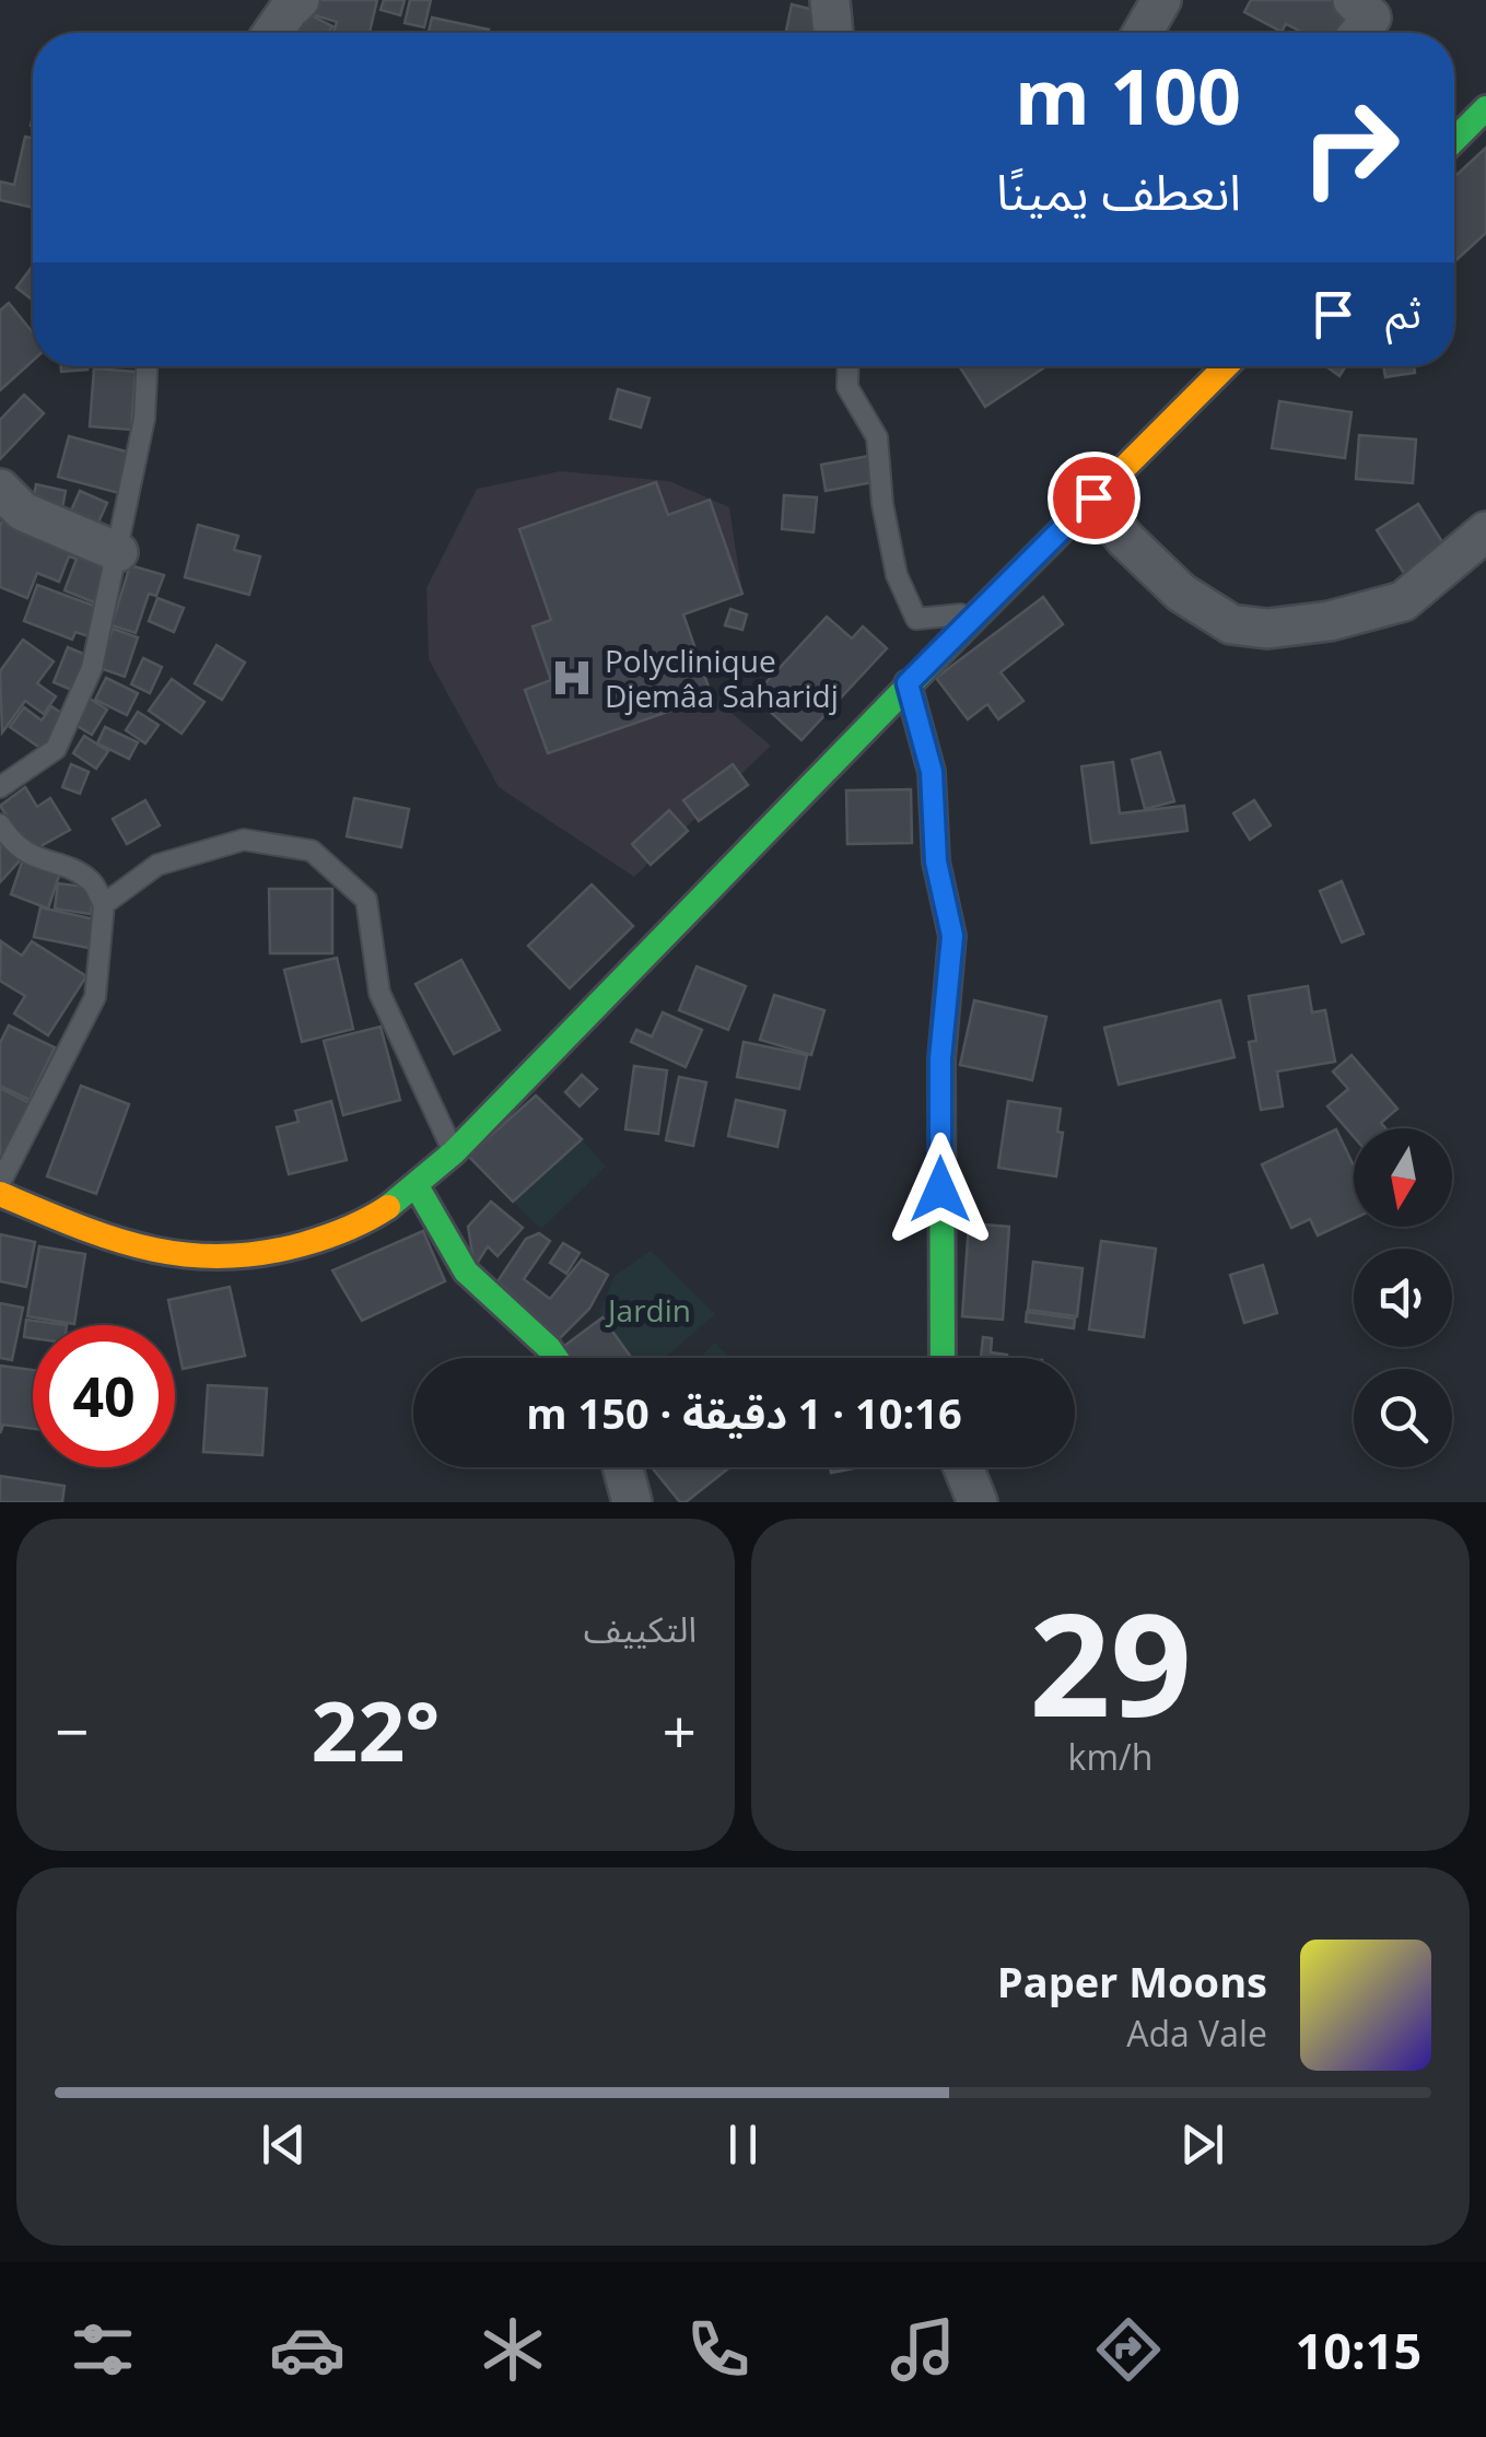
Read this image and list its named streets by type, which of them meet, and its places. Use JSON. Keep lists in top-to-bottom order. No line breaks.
{"parks":["Jardin"],"places":{"hospital":["Polyclinique Djemâa Saharidj"]},"north":"bottom","page":{"turn":["100 m","انعطف يمينًا"],"then":"ثم","limit":"40","trip":"10:16 · 1 دقيقة · 150 m","tile":[["29","km/h"],"التكييف"],"heat":["−","22°","+"],"song":["Paper Moons","Ada Vale"],"tabs":"10:15"}}
